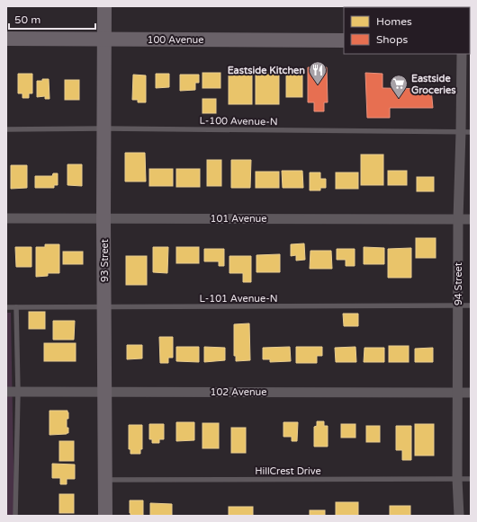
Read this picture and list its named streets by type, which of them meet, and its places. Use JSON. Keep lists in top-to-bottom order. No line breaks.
{"streets":{"street":["100 Avenue","101 Avenue","93 Street","94 Street","102 Avenue"],"lane":["L-100 Avenue-N","L-101 Avenue-N","HillCrest Drive"]},"crossings":[["100 Avenue","93 Street"],["L-100 Avenue-N","93 Street"],["L-100 Avenue-N","94 Street"],["101 Avenue","93 Street"],["101 Avenue","94 Street"],["93 Street","L-101 Avenue-N"],["93 Street","102 Avenue"],["93 Street","HillCrest Drive"],["94 Street","L-101 Avenue-N"],["94 Street","102 Avenue"],["94 Street","HillCrest Drive"]],"places":{"restaurant":["Eastside Kitchen"],"supermarket":["Eastside Groceries"]},"legend":["Homes","Shops"],"scale_bar":"50 m"}
